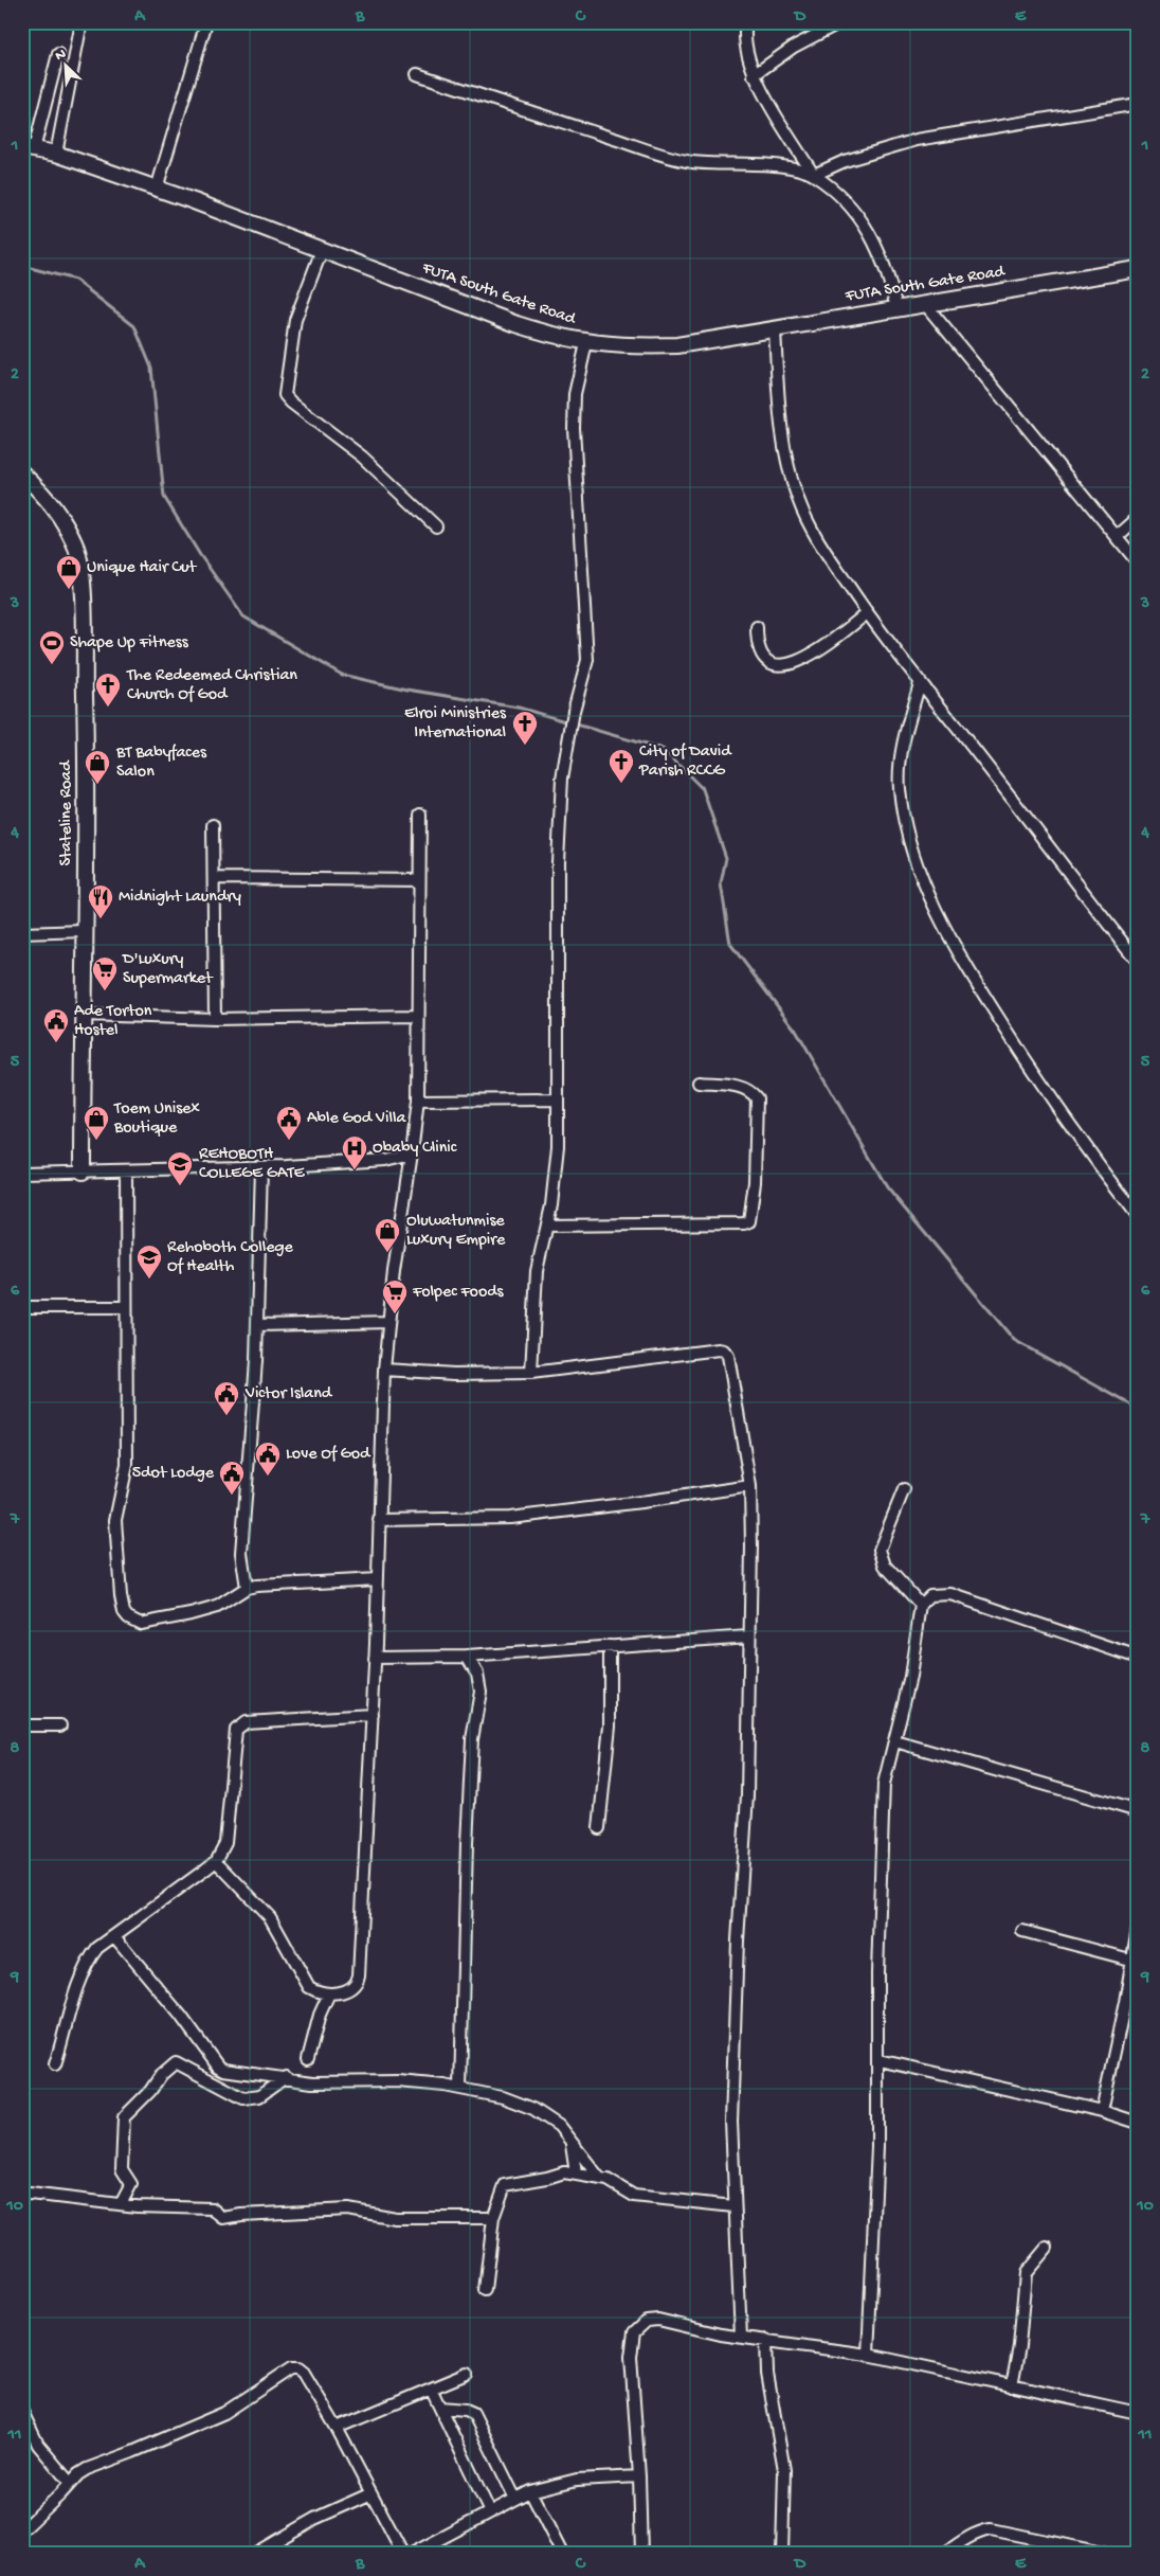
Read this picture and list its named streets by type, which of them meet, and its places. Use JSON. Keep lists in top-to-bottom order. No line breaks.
{"streets":{"main road":["FUTA South Gate Road","Stateline Road"]},"places":{"shop":["Unique Hair Cut","BT Babyfaces Salon","Toem Unisex Boutique","Oluwatunmise Luxury Empire"],"sports":["Shape Up Fitness"],"church":["The Redeemed Christian Church Of God","Elroi Ministries International","City of David Parish RCCG"],"restaurant":["Midnight Laundry"],"supermarket":["D'Luxury Supermarket","Folpec Foods"],"public building":["Ade Torton Hostel","Able God Villa","Victor Island","Love Of God","5dot Lodge"],"hospital":["Obaby Clinic"],"school or university":["REHOBOTH COLLEGE GATE","Rehoboth College Of Health"]},"north":"top left","grid":{"columns":["A","B","C","D","E"],"rows":["1","2","3","4","5","6","7","8","9","10","11"]}}
